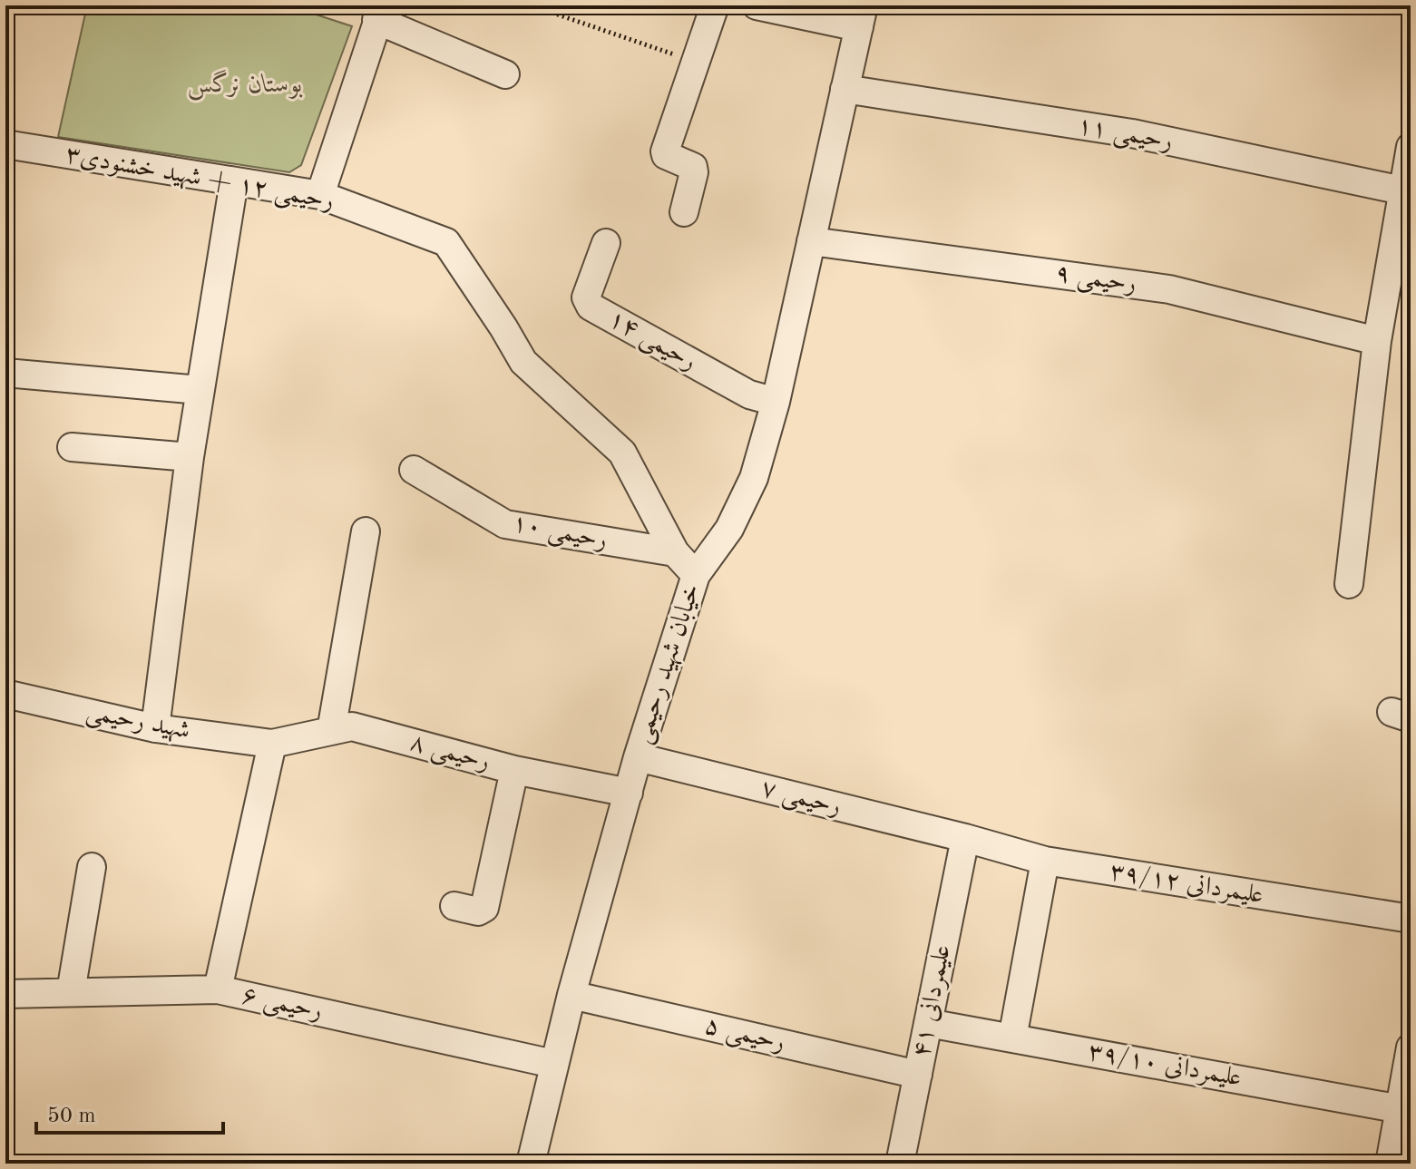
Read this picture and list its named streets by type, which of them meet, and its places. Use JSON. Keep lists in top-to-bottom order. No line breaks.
{"streets":{"street":["رحیمی ۱۱","رحیمی ۱۲ + شهید خشنودی۳","رحیمی ۹","رحیمی ۱۴","رحیمی ۱۰","خیابان شهید رحیمی","شهید رحیمی","رحیمی ۸","رحیمی ۷","علیمردانی ۳۹/۱۲","علیمردانی ۴۱","رحیمی ۶","رحیمی ۵","علیمردانی ۳۹/۱۰"]},"crossings":[["رحیمی ۱۱","خیابان شهید رحیمی"],["رحیمی ۱۲ + شهید خشنودی۳","رحیمی ۱۰"],["رحیمی ۱۲ + شهید خشنودی۳","خیابان شهید رحیمی"],["رحیمی ۹","خیابان شهید رحیمی"],["رحیمی ۱۴","خیابان شهید رحیمی"],["خیابان شهید رحیمی","رحیمی ۸"],["خیابان شهید رحیمی","رحیمی ۷"],["خیابان شهید رحیمی","رحیمی ۶"],["خیابان شهید رحیمی","رحیمی ۵"],["شهید رحیمی","رحیمی ۸"],["رحیمی ۷","علیمردانی ۳۹/۱۲"],["رحیمی ۷","علیمردانی ۴۱"],["علیمردانی ۳۹/۱۲","علیمردانی ۴۱"],["علیمردانی ۴۱","رحیمی ۵"],["علیمردانی ۴۱","علیمردانی ۳۹/۱۰"]],"parks":["بوستان نرگس"],"scale_bar":"50 m"}
